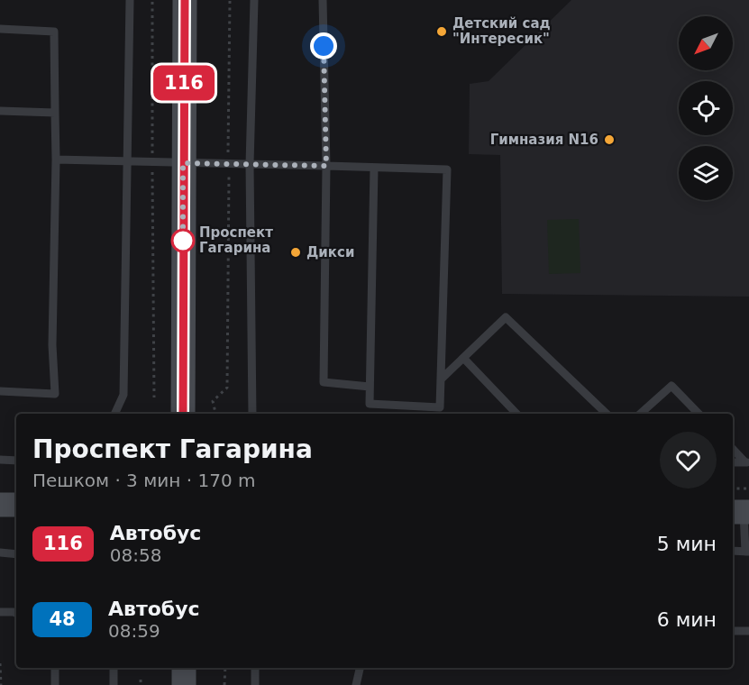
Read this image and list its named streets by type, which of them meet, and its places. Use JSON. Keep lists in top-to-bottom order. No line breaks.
{"places":["Детский сад \"Интересик\"","Гимназия N16","Проспект Гагарина","Дикси"],"lines":["bus line 116"],"north":"bottom left","page":{"on_map":"116","heading":["Проспект Гагарина","Пешком · 3 мин · 170 m"],"list":[{"mark":"116","name":"Автобус","note":"08:58","value":"5 мин"},{"mark":"48","name":"Автобус","note":"08:59","value":"6 мин"}]}}
